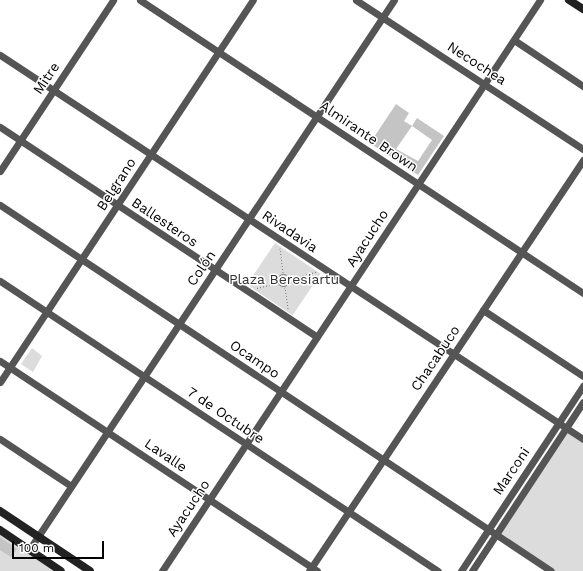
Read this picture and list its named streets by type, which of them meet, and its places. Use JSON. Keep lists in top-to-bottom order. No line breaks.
{"streets":{"street":["Necochea","Mitre","Almirante Brown","Belgrano","Ballesteros","Rivadavia","Ayacucho","Colón","Chacabuco","Ocampo","7 de Octubre","Lavalle","Marconi"]},"crossings":[["Necochea","Ayacucho"],["Necochea","Colón"],["Mitre","Ballesteros"],["Mitre","Rivadavia"],["Almirante Brown","Belgrano"],["Almirante Brown","Ayacucho"],["Almirante Brown","Colón"],["Almirante Brown","Chacabuco"],["Belgrano","Ballesteros"],["Belgrano","Rivadavia"],["Belgrano","Ocampo"],["Belgrano","7 de Octubre"],["Belgrano","Lavalle"],["Ballesteros","Ayacucho"],["Ballesteros","Colón"],["Rivadavia","Ayacucho"],["Rivadavia","Colón"],["Rivadavia","Chacabuco"],["Rivadavia","Marconi"],["Ayacucho","Ocampo"],["Ayacucho","7 de Octubre"],["Ayacucho","Lavalle"],["Colón","Ocampo"],["Colón","7 de Octubre"],["Colón","Lavalle"],["Chacabuco","Ocampo"],["Chacabuco","7 de Octubre"],["Chacabuco","Lavalle"],["Ocampo","Marconi"]],"parks":["Plaza Beresiartu"],"scale_bar":"100 m"}
